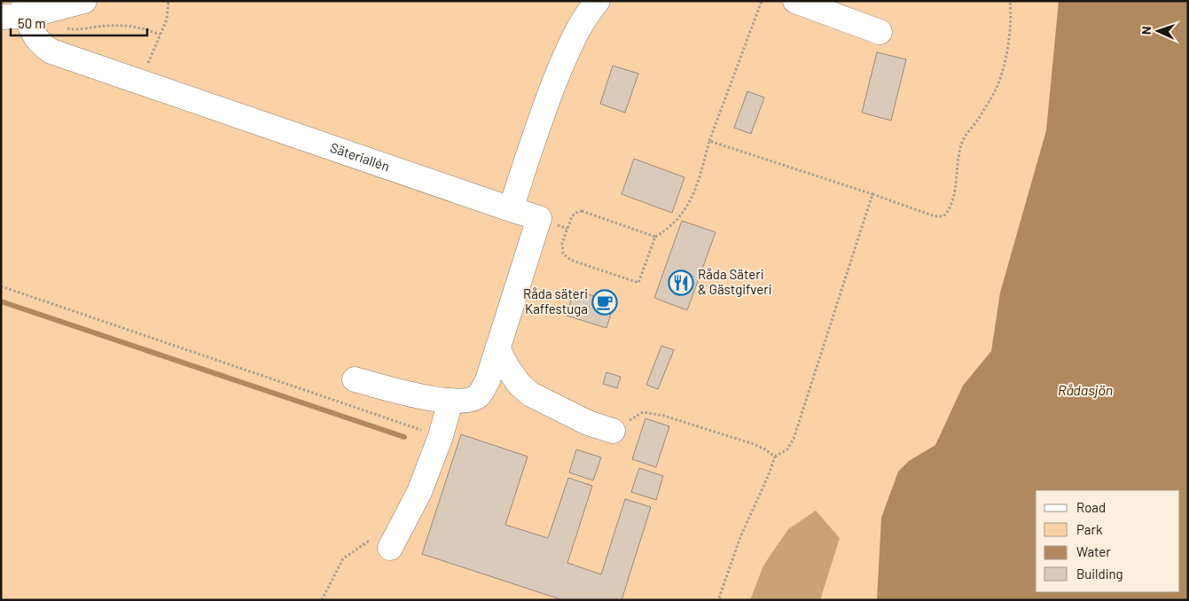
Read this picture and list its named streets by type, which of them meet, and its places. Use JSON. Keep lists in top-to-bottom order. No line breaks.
{"streets":{"street":["Säteriallén"]},"water":["Rådasjön"],"places":{"restaurant":["Råda Säteri & Gästgifveri"],"cafe":["Råda säteri Kaffestuga"]},"legend":["Road","Park","Water","Building"],"scale_bar":"50 m","north":"left"}
